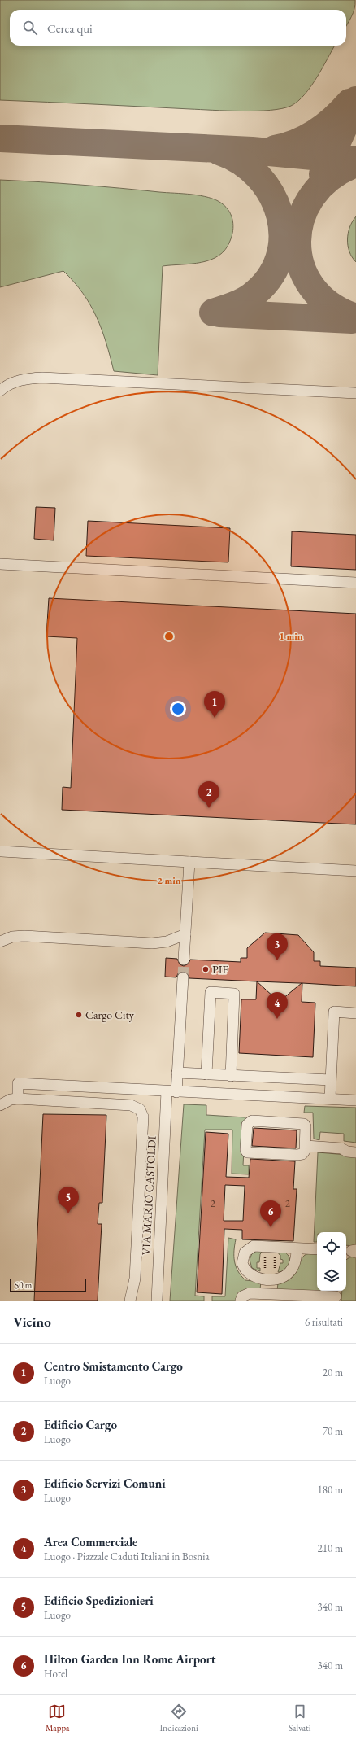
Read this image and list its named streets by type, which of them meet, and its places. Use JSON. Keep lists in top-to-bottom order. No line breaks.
{"streets":{"street":["VIA MARIO CASTOLDI"]},"places":["PIF","Cargo City"],"house_numbers":["2","2"],"scale_bar":"50 m","page":{"search":"Cerca qui","pins":["1","2","3","4","5","6"],"scale":"50 m","heading":["Vicino","6 risultati"],"list":[{"mark":"1","name":"Centro Smistamento Cargo","note":"Luogo","value":"20 m"},{"mark":"2","name":"Edificio Cargo","note":"Luogo","value":"70 m"},{"mark":"3","name":"Edificio Servizi Comuni","note":"Luogo","value":"180 m"},{"mark":"4","name":"Area Commerciale","note":"Luogo · Piazzale Caduti Italiani in Bosnia","value":"210 m"},{"mark":"5","name":"Edificio Spedizionieri","note":"Luogo","value":"340 m"},{"mark":"6","name":"Hilton Garden Inn Rome Airport","note":"Hotel","value":"340 m"}],"nav":["Mappa","Indicazioni","Salvati"]},"rings":["1 min","2 min"]}
